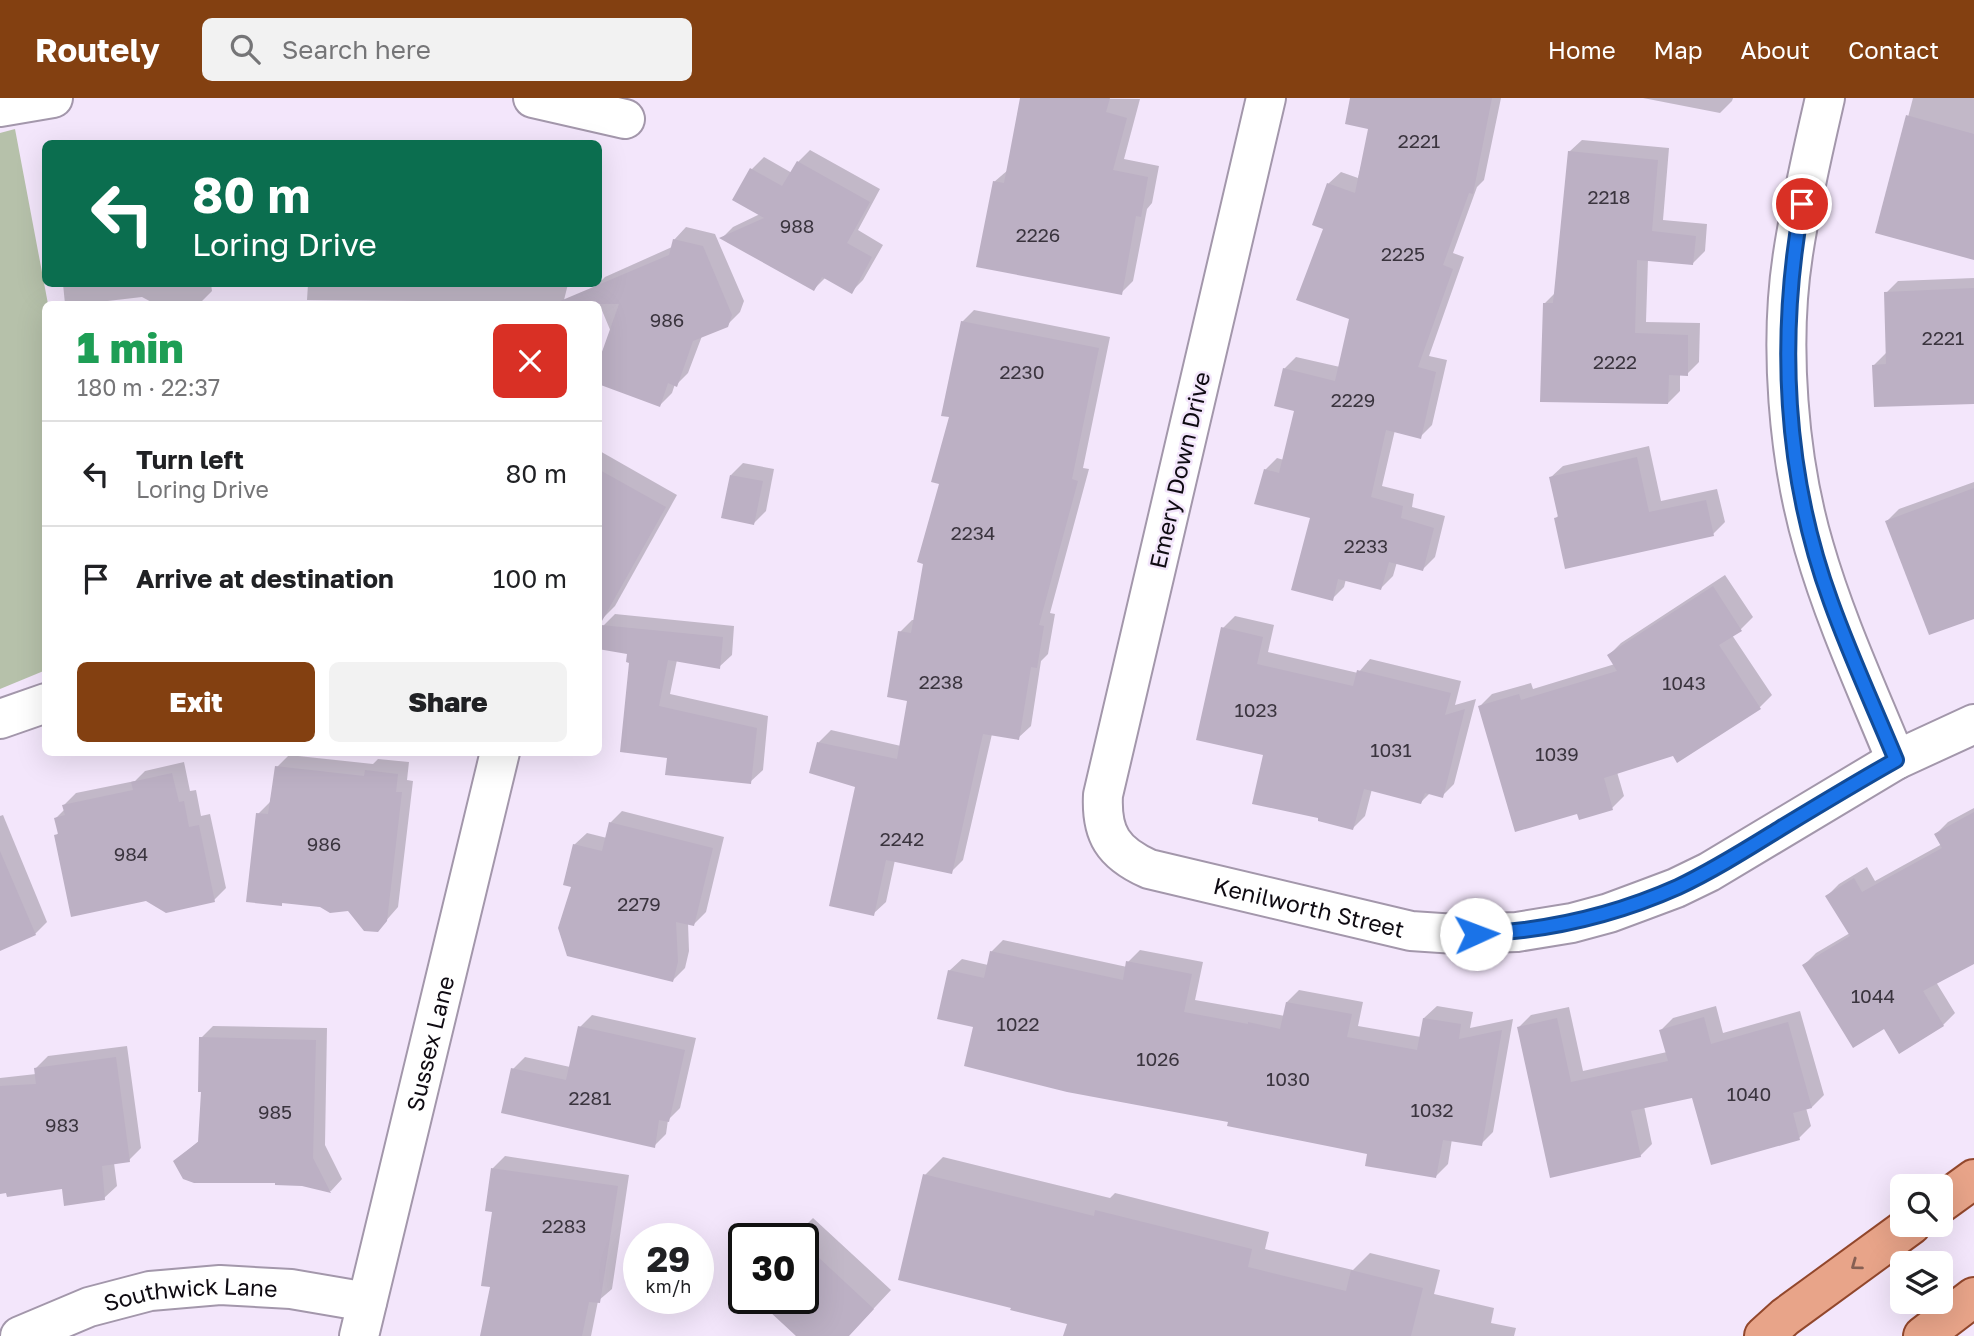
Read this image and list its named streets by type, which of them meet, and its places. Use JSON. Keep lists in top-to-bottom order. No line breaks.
{"streets":{"street":["Emery Down Drive","Kenilworth Street","Sussex Lane","Southwick Lane"]},"crossings":[["Emery Down Drive","Kenilworth Street"],["Sussex Lane","Southwick Lane"]],"house_numbers":["2221","2218","988","2226","2225","986","2221","2222","2230","2229","2234","2233","2238","1043","1023","1031","1039","2242","986","984","2279","1044","1022","1026","1030","1040","2281","1032","985","983","2283"],"page":{"header":"Routely","search":"Search here","nav":["Home","Map","About","Contact"],"turn":["80 m","Loring Drive"],"heading":["1 min","180 m · 22:37"],"list":[{"name":"Turn left","note":"Loring Drive","value":"80 m"},{"name":"Arrive at destination","value":"100 m"}],"buttons":["Exit","Share"],"speed":"29 km/h","limit":"30"}}
